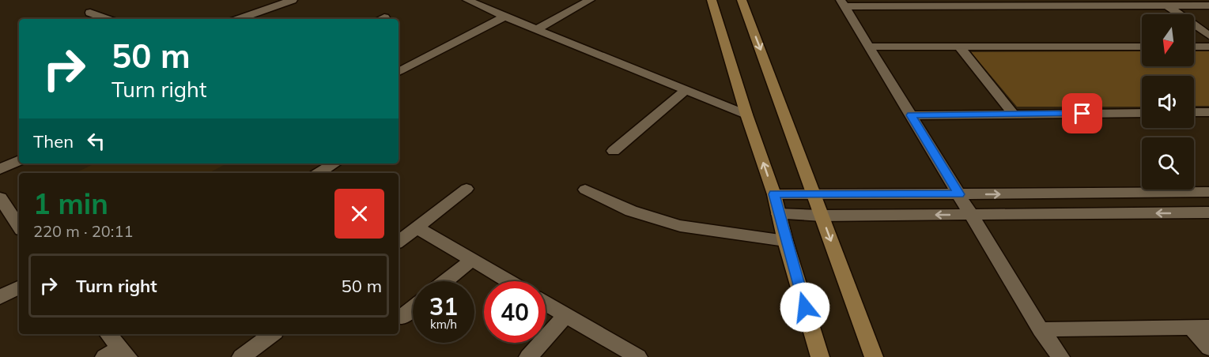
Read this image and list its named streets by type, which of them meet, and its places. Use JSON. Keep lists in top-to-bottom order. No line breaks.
{"north":"bottom","page":{"turn":["50 m","Turn right"],"then":"Then","heading":["1 min","220 m · 20:11"],"list":[{"name":"Turn right","value":"50 m"}],"speed":"31 km/h","limit":"40"}}
